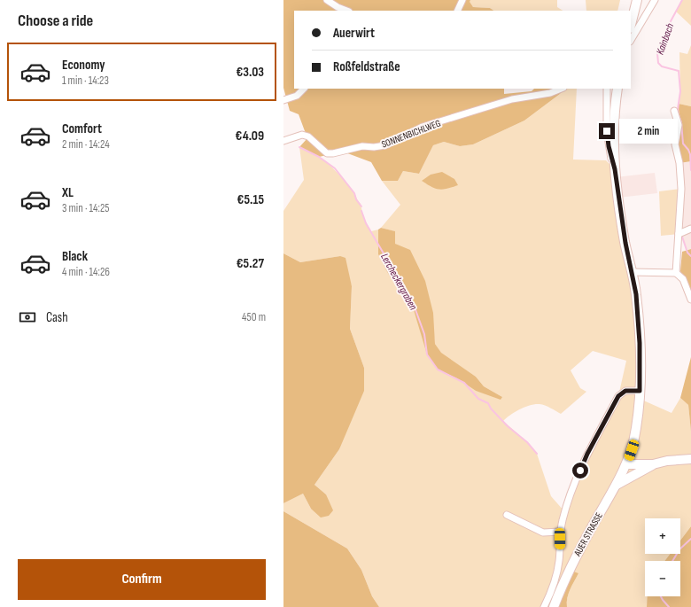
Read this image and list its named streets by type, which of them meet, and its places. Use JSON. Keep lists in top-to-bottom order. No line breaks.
{"streets":{"main road":["AUER STRASSE"],"street":["SONNENBICHLWEG"]},"water":["Kainbach","Lercheckergraben"],"page":{"heading":"Choose a ride","banner":["Auerwirt","Roßfeldstraße"],"list":[{"name":"Economy","note":"1 min · 14:23","value":"€3.03"},{"name":"Comfort","note":"2 min · 14:24","value":"€4.09"},{"name":"XL","note":"3 min · 14:25","value":"€5.15"},{"name":"Black","note":"4 min · 14:26","value":"€5.27"}],"bubble":"2 min","pay":["Cash","450 m"],"map_buttons":["+","−"],"buttons":"Confirm"}}
